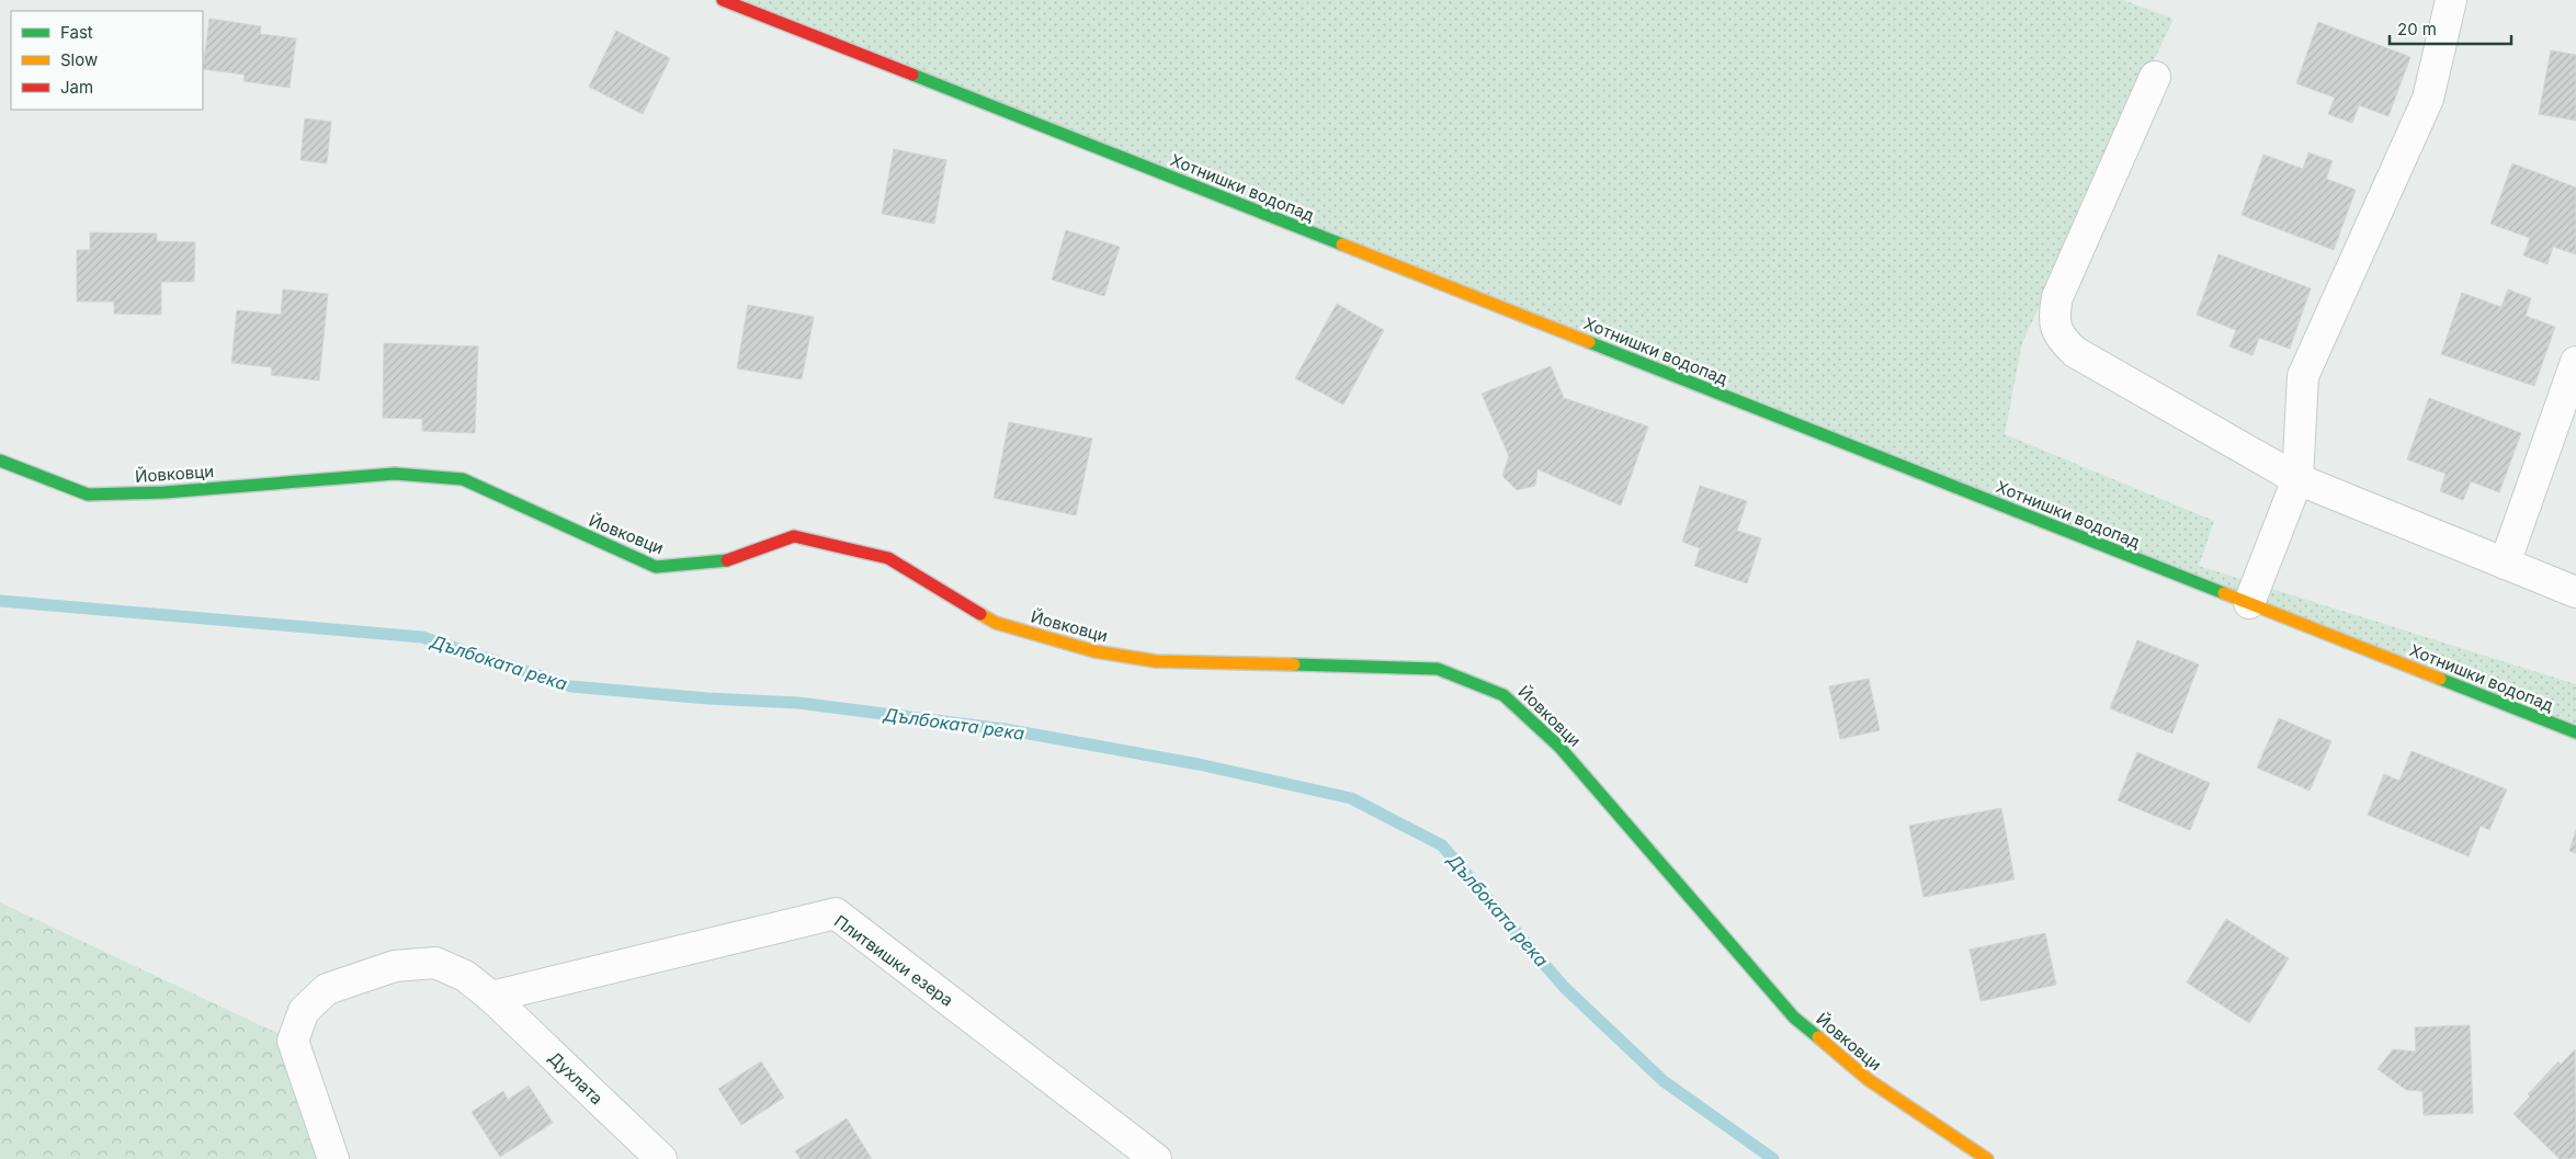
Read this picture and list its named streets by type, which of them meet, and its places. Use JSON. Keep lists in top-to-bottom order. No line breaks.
{"streets":{"street":["Хотнишки водопад","Йовковци","Плитвишки езера","Духлата"]},"crossings":[["Плитвишки езера","Духлата"]],"water":["Дълбоката река"],"legend":["Fast","Slow","Jam"],"scale_bar":"20 m"}
